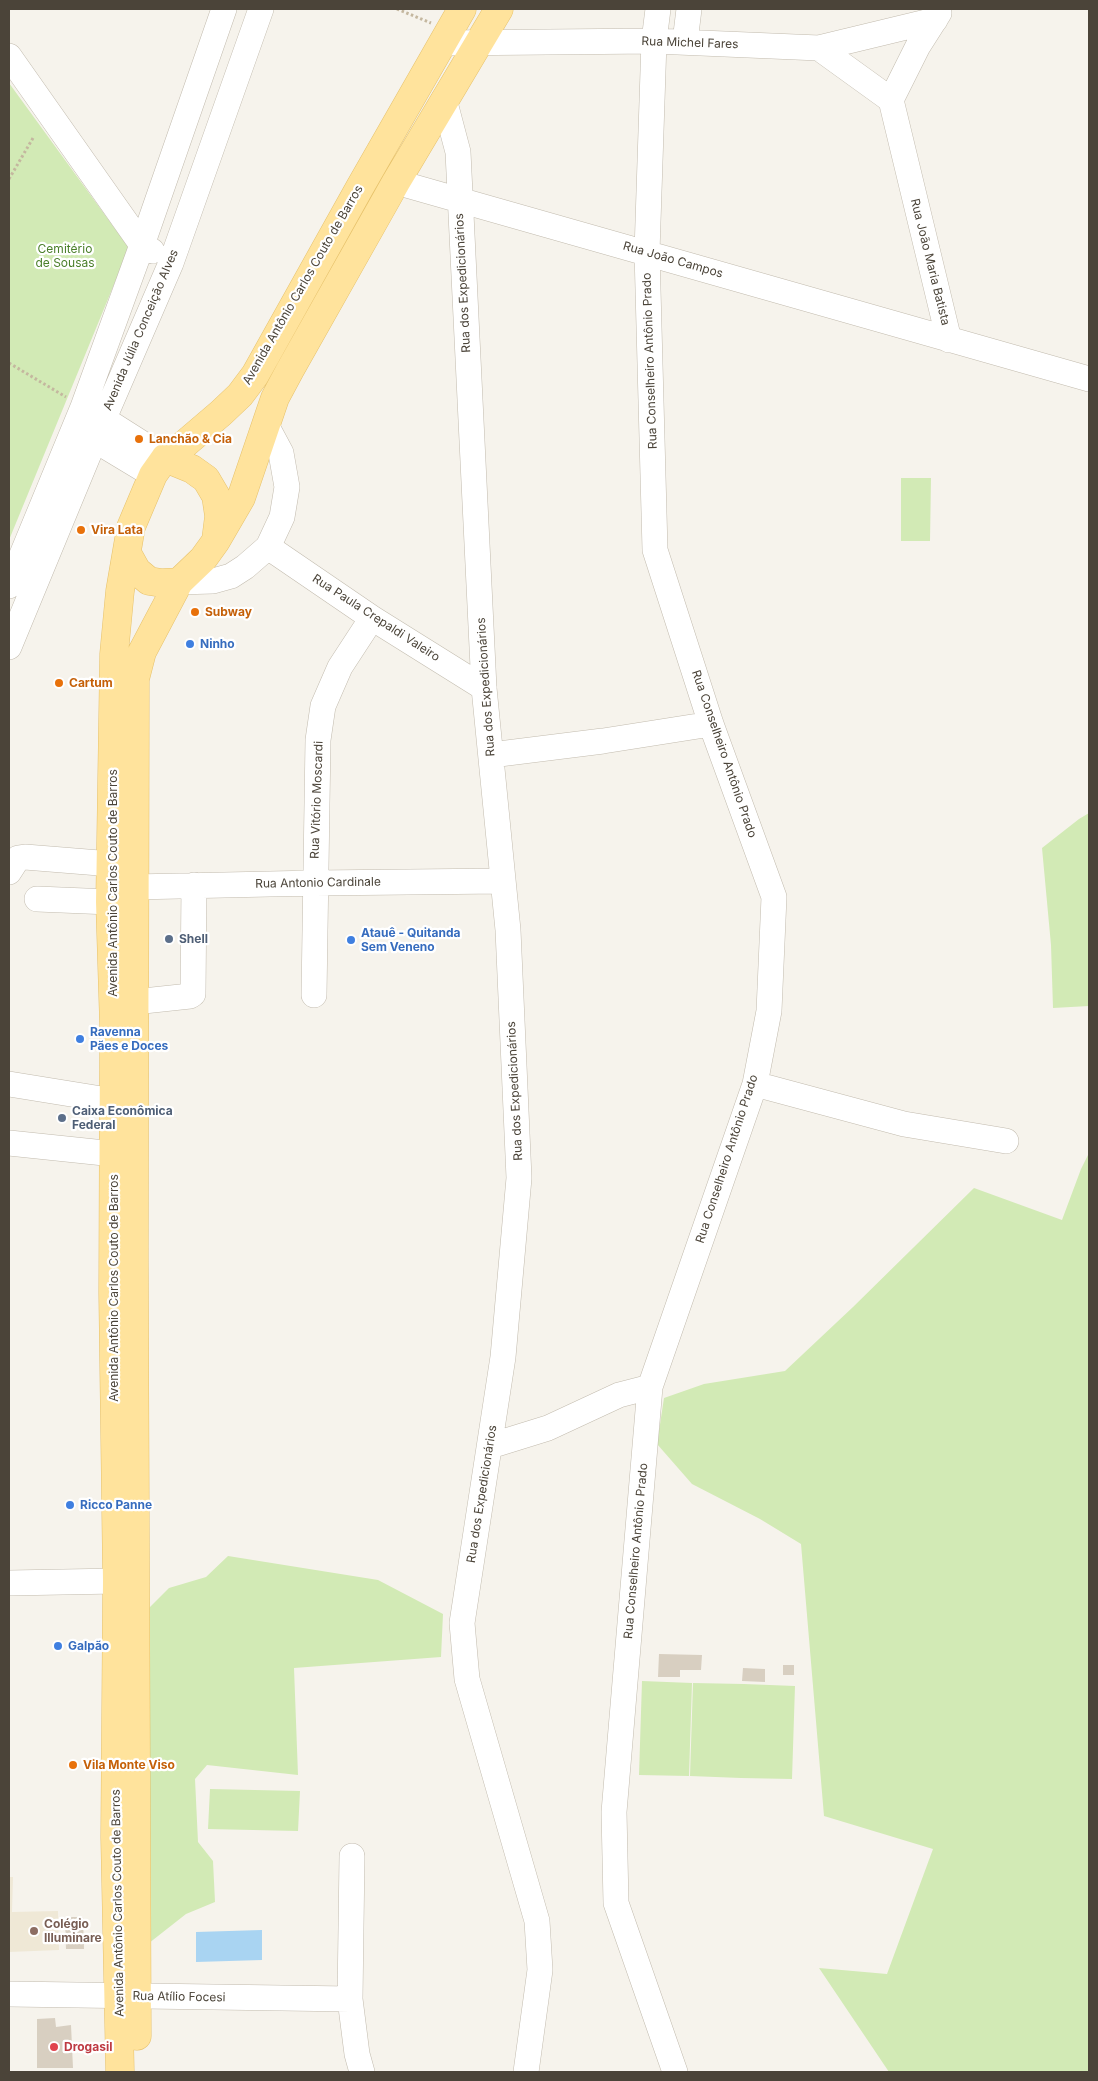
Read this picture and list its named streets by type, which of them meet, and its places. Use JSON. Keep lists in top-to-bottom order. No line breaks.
{"streets":{"main road":["Avenida Antônio Carlos Couto de Barros"],"street":["Rua Michel Fares","Rua João Campos","Rua João Maria Batista","Rua dos Expedicionários","Avenida Júlia Conceição Alves","Rua Conselheiro Antônio Prado","Rua Paula Crepaldi Valeiro","Rua Vitório Moscardi","Rua Antonio Cardinale","Rua Atílio Focesi"]},"crossings":[["Rua Michel Fares","Avenida Antônio Carlos Couto de Barros"],["Rua Michel Fares","Rua Conselheiro Antônio Prado"],["Rua João Campos","Rua João Maria Batista"],["Rua João Campos","Rua dos Expedicionários"],["Rua João Campos","Avenida Antônio Carlos Couto de Barros"],["Rua João Campos","Rua Conselheiro Antônio Prado"],["Rua dos Expedicionários","Avenida Antônio Carlos Couto de Barros"],["Rua dos Expedicionários","Rua Paula Crepaldi Valeiro"],["Rua dos Expedicionários","Rua Antonio Cardinale"],["Avenida Antônio Carlos Couto de Barros","Rua Antonio Cardinale"],["Avenida Antônio Carlos Couto de Barros","Rua Atílio Focesi"],["Rua Paula Crepaldi Valeiro","Rua Vitório Moscardi"],["Rua Vitório Moscardi","Rua Antonio Cardinale"]],"parks":["Cemitério de Sousas"],"places":["Lanchão & Cia","Vira Lata","Subway","Ninho","Cartum","Shell","Atauê - Quitanda Sem Veneno","Ravenna Pães e Doces","Caixa Econômica Federal","Ricco Panne","Galpão","Vila Monte Viso","Colégio Illuminare","Drogasil"]}
